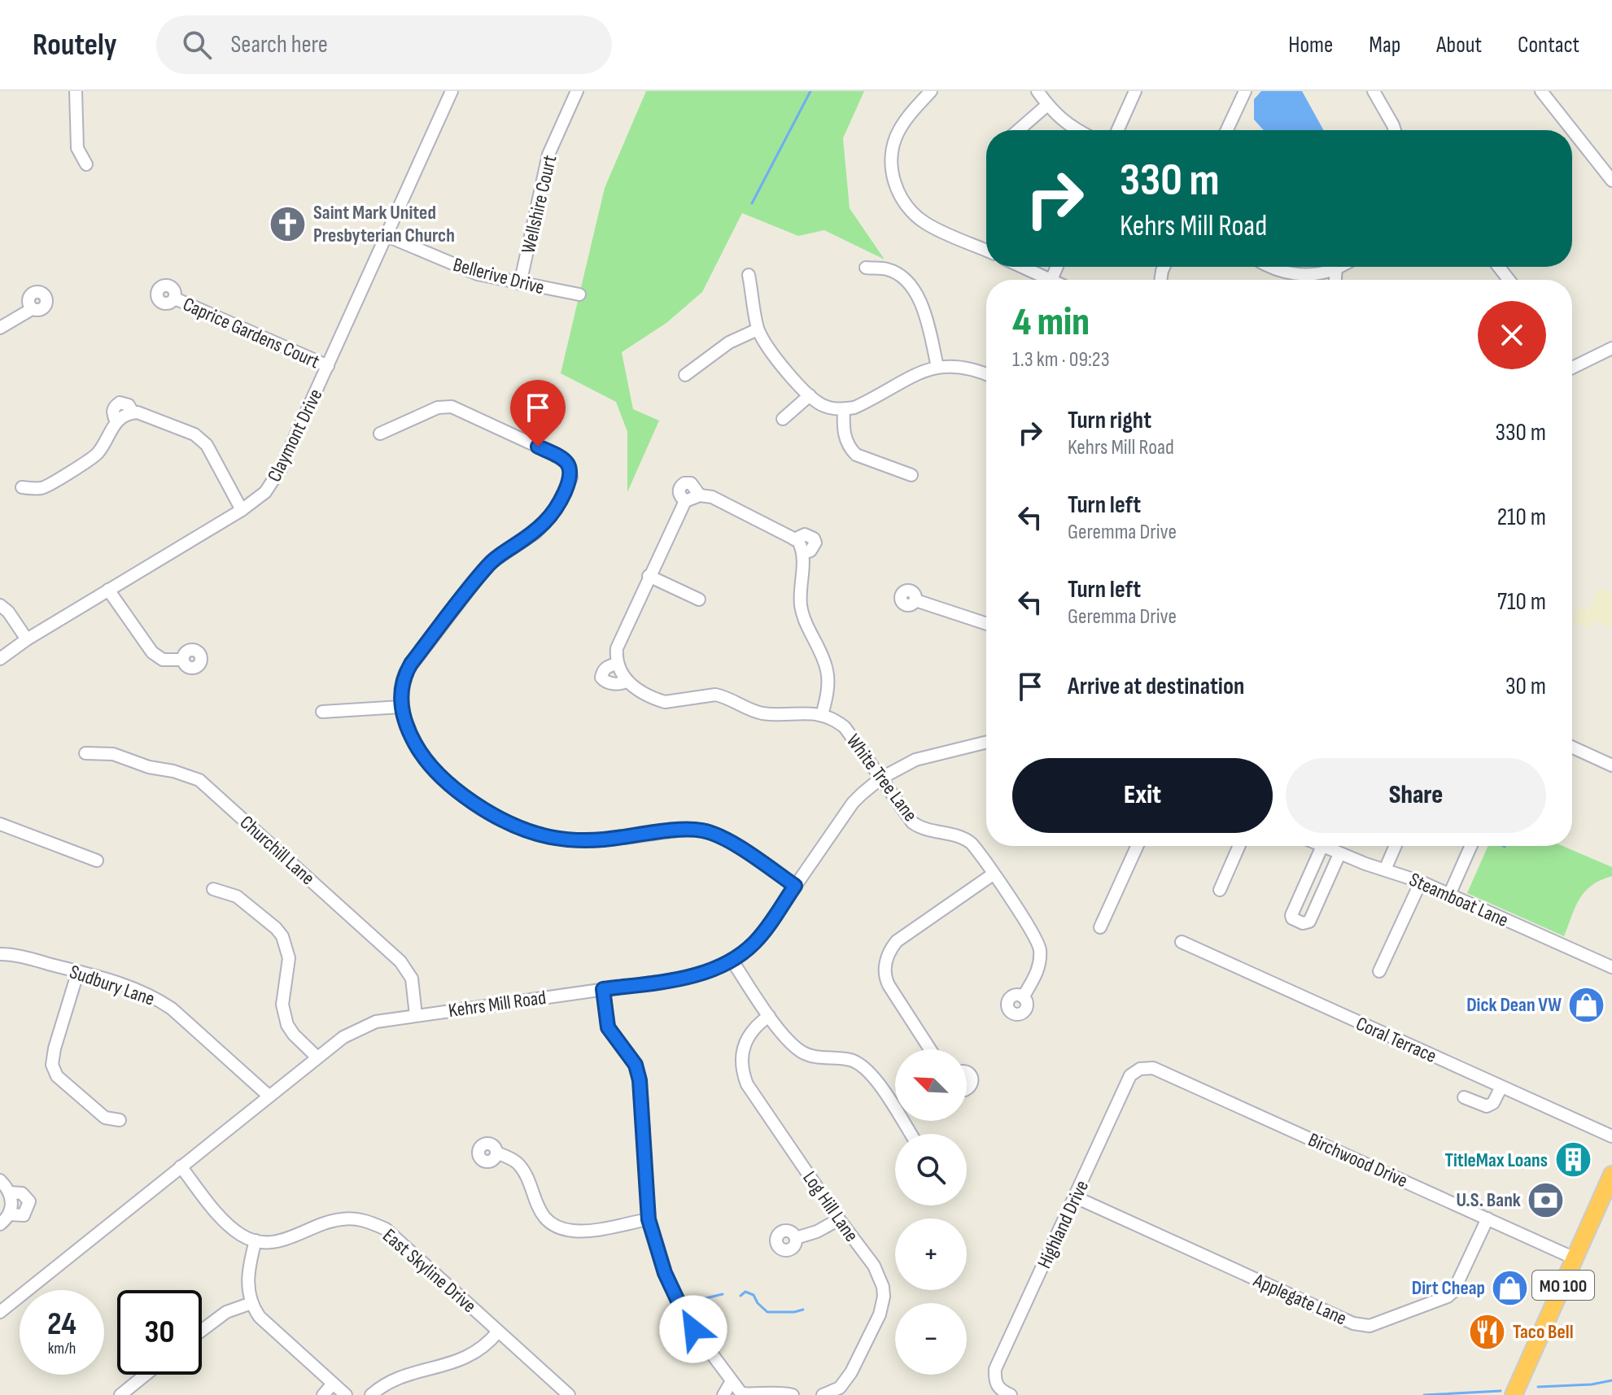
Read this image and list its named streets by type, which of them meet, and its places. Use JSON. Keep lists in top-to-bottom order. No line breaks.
{"streets":{"highway":["MO 100"],"street":["Wellshire Court","Bellerive Drive","Caprice Gardens Court","Claymont Drive","White Tree Lane","Churchill Lane","Steamboat Lane","Sudbury Lane","Kehrs Mill Road","Coral Terrace","Birchwood Drive","Log Hill Lane","Highland Drive","East Skyline Drive","Applegate Lane"]},"crossings":[["Wellshire Court","Bellerive Drive"],["Bellerive Drive","Claymont Drive"],["Caprice Gardens Court","Claymont Drive"],["White Tree Lane","Kehrs Mill Road"],["Churchill Lane","Kehrs Mill Road"],["Sudbury Lane","Kehrs Mill Road"],["Birchwood Drive","Highland Drive"],["Birchwood Drive","MO 100"],["Birchwood Drive","Applegate Lane"],["Highland Drive","Applegate Lane"]],"places":{"church":["Saint Mark United Presbyterian Church"],"shop":["Dick Dean VW","Dirt Cheap"],"building":["TitleMax Loans"],"bank":["U.S. Bank"],"restaurant":["Taco Bell"]},"north":"top left","page":{"header":"Routely","search":"Search here","nav":["Home","Map","About","Contact"],"turn":["330 m","Kehrs Mill Road"],"heading":["4 min","1.3 km · 09:23"],"list":[{"name":"Turn right","note":"Kehrs Mill Road","value":"330 m"},{"name":"Turn left","note":"Geremma Drive","value":"210 m"},{"name":"Turn left","note":"Geremma Drive","value":"710 m"},{"name":"Arrive at destination","value":"30 m"}],"buttons":["Exit","Share"],"map_buttons":["+","−"],"speed":"24 km/h","limit":"30"}}
